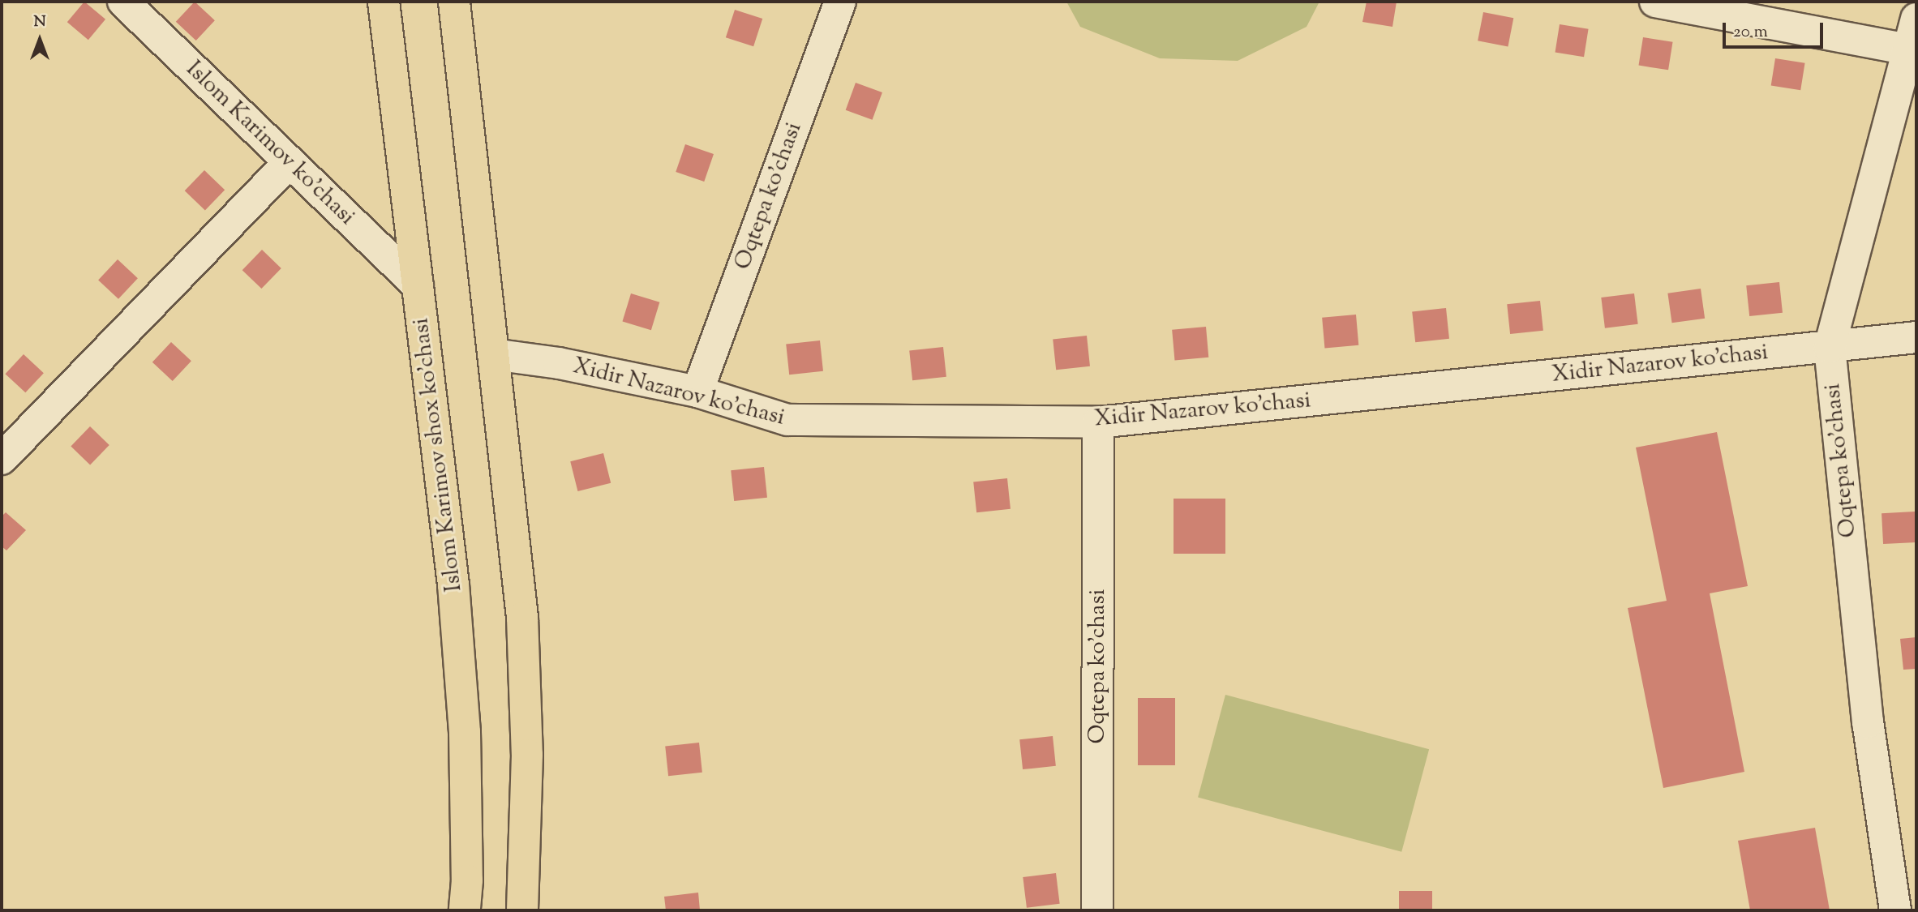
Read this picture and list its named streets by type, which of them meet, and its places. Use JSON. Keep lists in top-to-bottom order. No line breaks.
{"streets":{"main road":["Islom Karimov shox ko'chasi"],"street":["Islom Karimov ko'chasi","Oqtepa ko'chasi","Xidir Nazarov ko'chasi"]},"crossings":[["Islom Karimov ko'chasi","Islom Karimov shox ko'chasi"],["Oqtepa ko'chasi","Xidir Nazarov ko'chasi"]],"scale_bar":"20 m","north":"top"}
